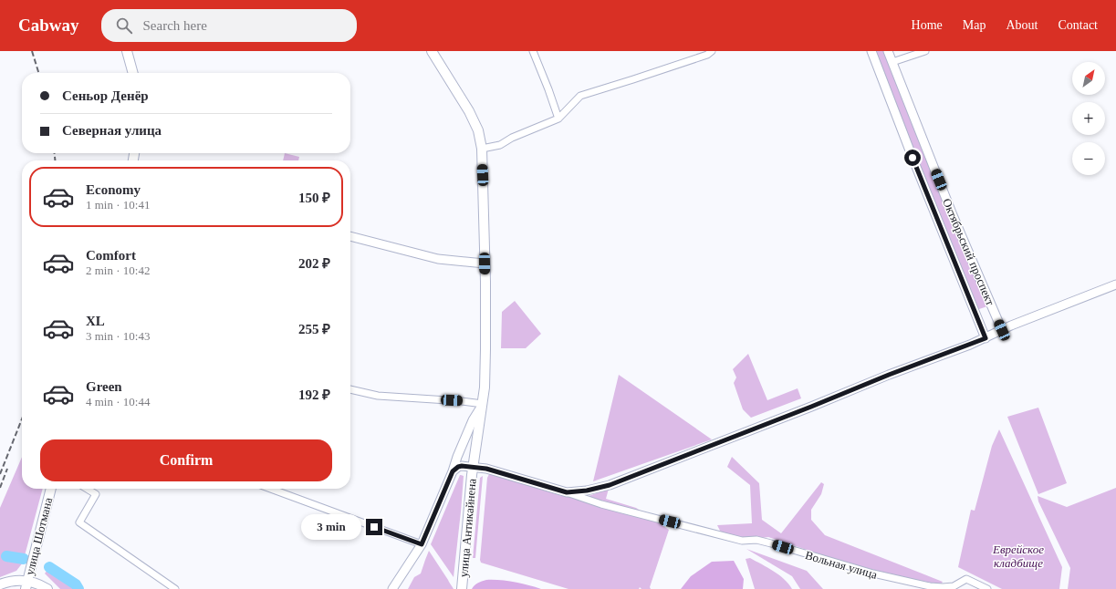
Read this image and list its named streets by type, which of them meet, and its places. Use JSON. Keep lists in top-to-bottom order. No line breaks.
{"streets":{"main road":["Октябрьский проспект","улица Антикайнена","улица Шотмана"],"street":["Вольная улица"]},"parks":["Еврейское кладбище"],"north":"top right","page":{"header":"Cabway","search":"Search here","nav":["Home","Map","About","Contact"],"map_buttons":["+","−"],"banner":["Сеньор Денёр","Северная улица"],"list":[{"name":"Economy","note":"1 min · 10:41","value":"150 ₽"},{"name":"Comfort","note":"2 min · 10:42","value":"202 ₽"},{"name":"XL","note":"3 min · 10:43","value":"255 ₽"},{"name":"Green","note":"4 min · 10:44","value":"192 ₽"}],"buttons":"Confirm","bubble":"3 min"}}
